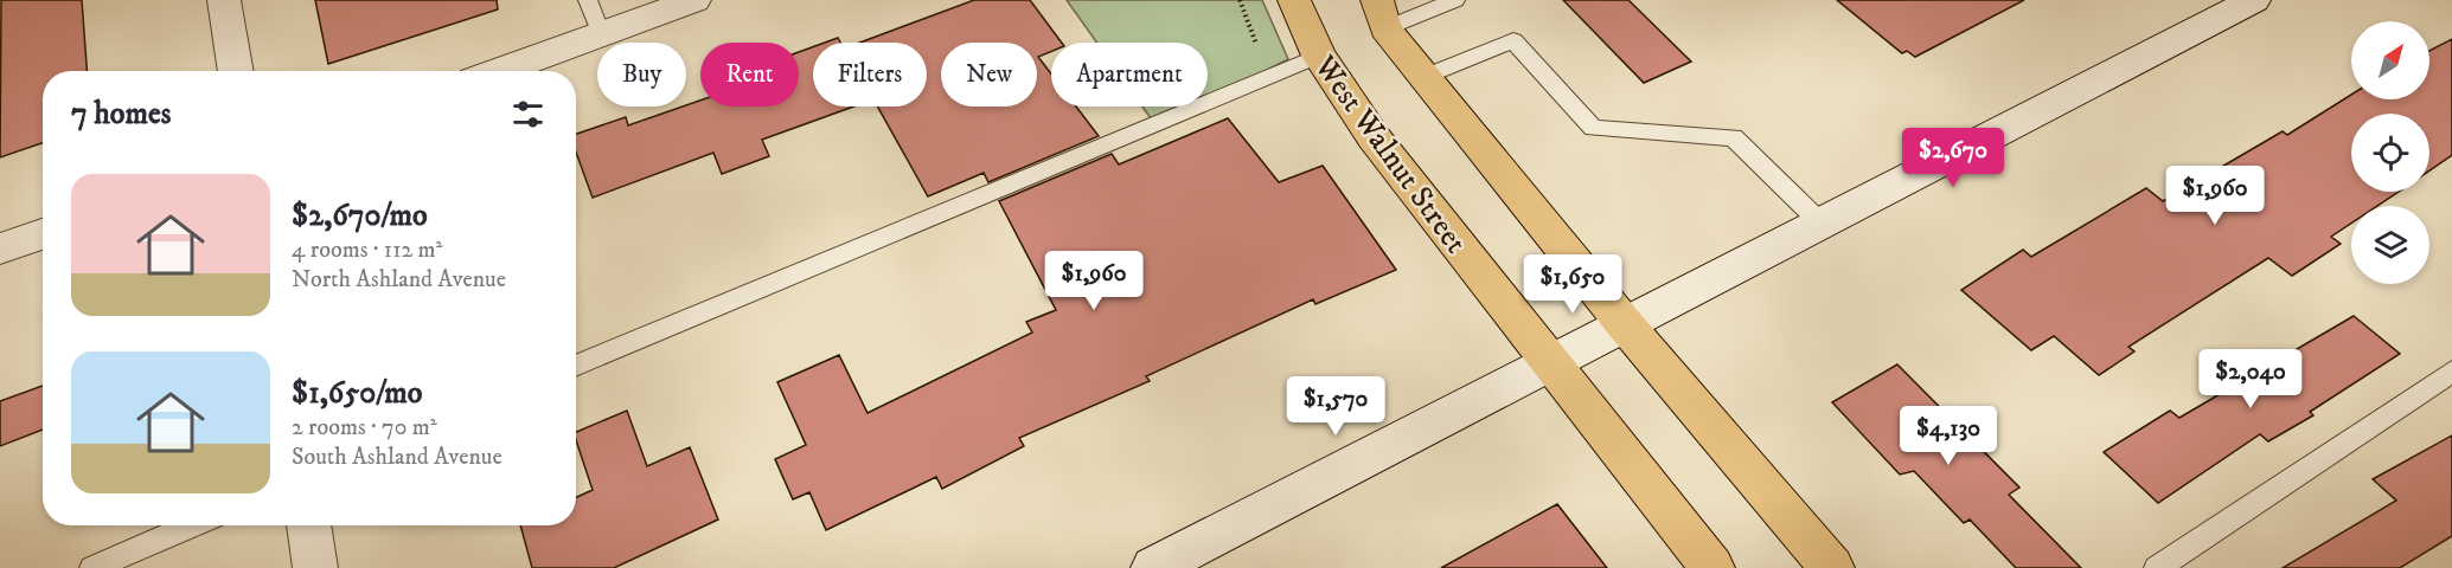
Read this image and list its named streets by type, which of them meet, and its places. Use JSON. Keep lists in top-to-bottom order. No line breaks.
{"streets":{"main road":["West Walnut Street"]},"north":"top right","page":{"chip":["Buy","Rent","Filters","New","Apartment"],"heading":"7 homes","price":["$2,670","$1,960","$1,960","$1,650","$2,040","$1,570","$4,130"],"list":[{"name":"$2,670/mo","note":"4 rooms · 112 m² · North Ashland Avenue"},{"name":"$1,650/mo","note":"2 rooms · 70 m² · South Ashland Avenue"}]}}
